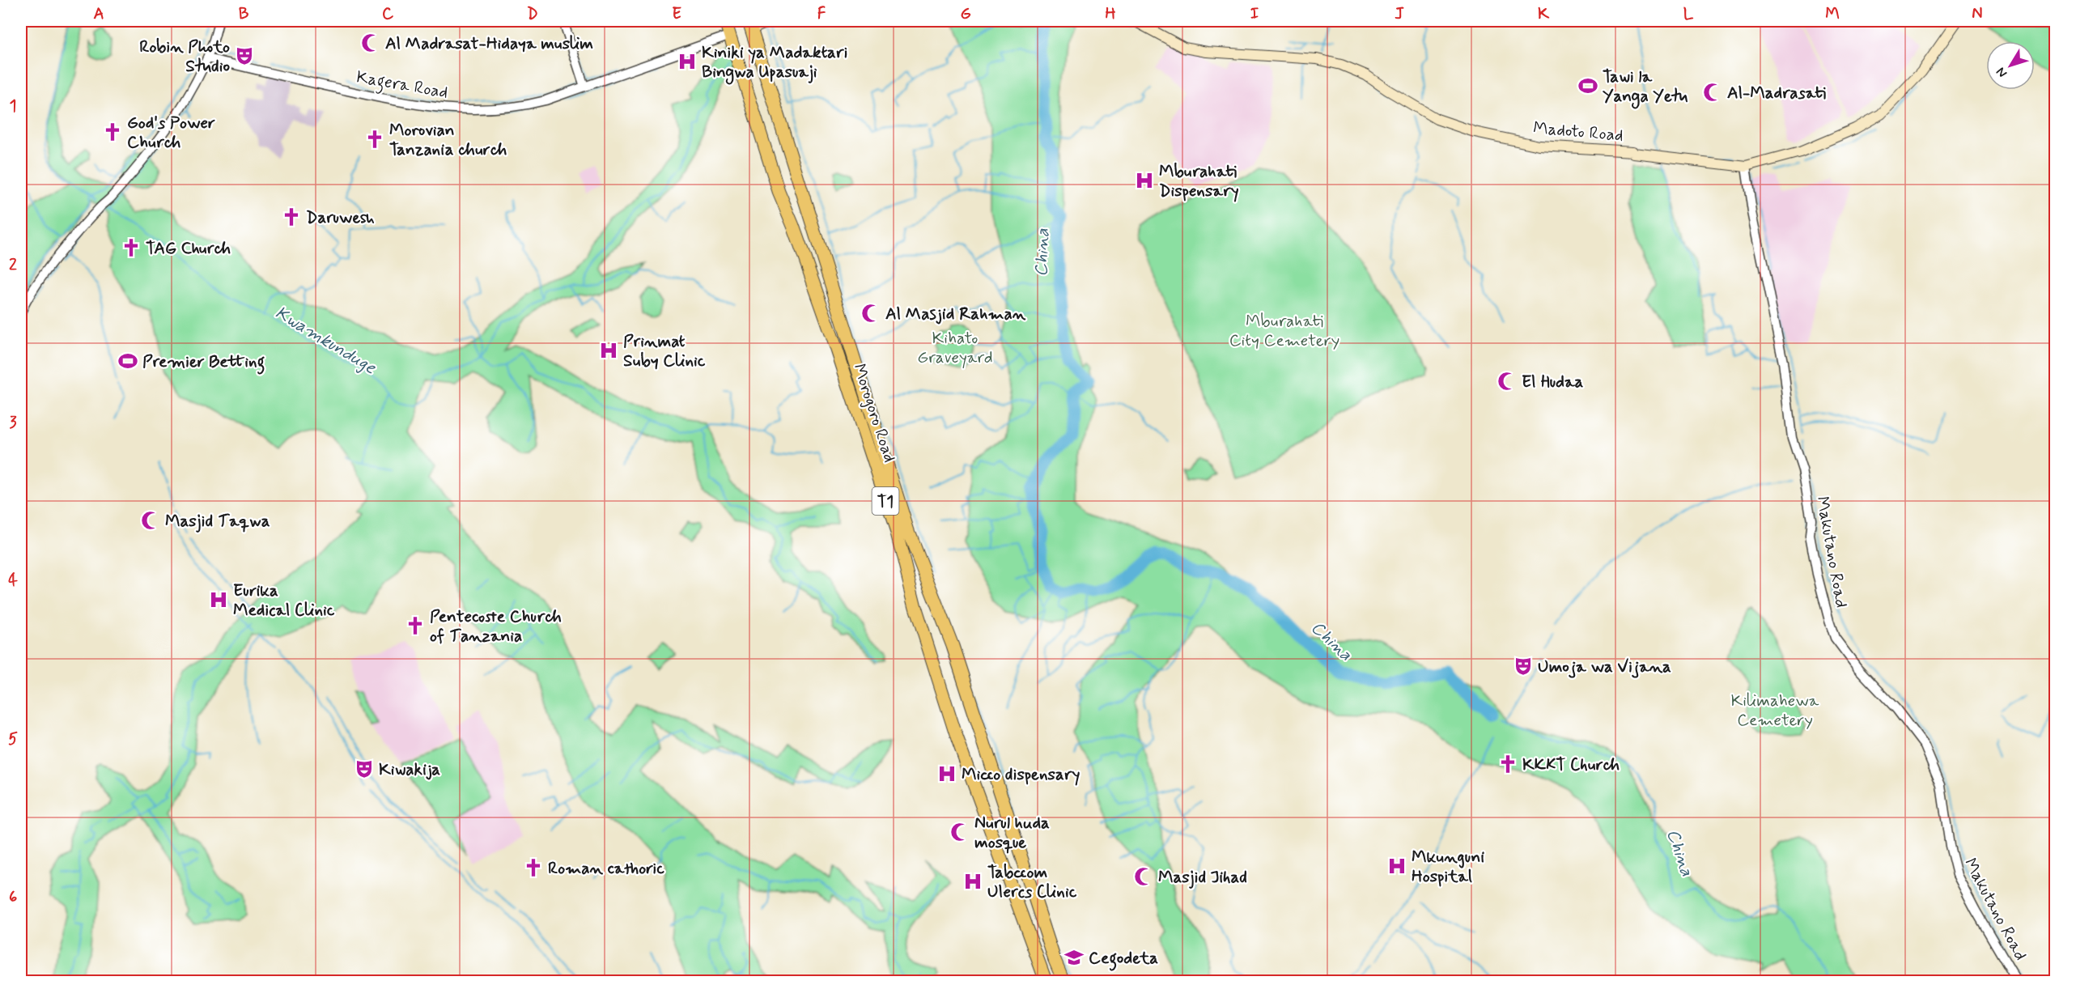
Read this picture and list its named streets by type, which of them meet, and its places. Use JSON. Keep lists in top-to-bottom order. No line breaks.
{"streets":{"highway":["Morogoro Road","T1"],"main road":["Madoto Road"],"street":["Kagera Road","Makutano Road"]},"crossings":[["Kagera Road","Morogoro Road"],["Madoto Road","Makutano Road"]],"water":["China","Kwamkunduge"],"parks":["Mburahati City Cemetery","Kihato Graveyard","Kilimahewa Cemetery"],"places":{"mosque":["Al Madrasat-Hidaya muslim","Al-Madrasati","Al Masjid Rahman","El Hudaa","Masjid Taqwa","Nurul huda mosque","Masjid Jihad"],"theatre":["Robin Photo Studio","Umoja wa Vijana","Kiwakija"],"hospital":["Kiniki ya Madaktari Bingwa Upasuaji","Mburahati Dispensary","Prinmat Suby Clinic","Eurika Medical Clinic","Micco dispensary","Mkunguni Hospital","Tabccom Ulercs Clinic"],"sports":["Tawi la Yanga Yetu","Premier Betting"],"church":["God's Power Church","Morovian Tanzania church","Daruwesh","TAG Church","Pentecoste Church of Tanzania","KKKT Church","Roman cathoric"],"school or university":["Cegodeta"]},"north":"bottom left","grid":{"columns":["A","B","C","D","E","F","G","H","I","J","K","L","M","N"],"rows":["1","2","3","4","5","6"]}}
